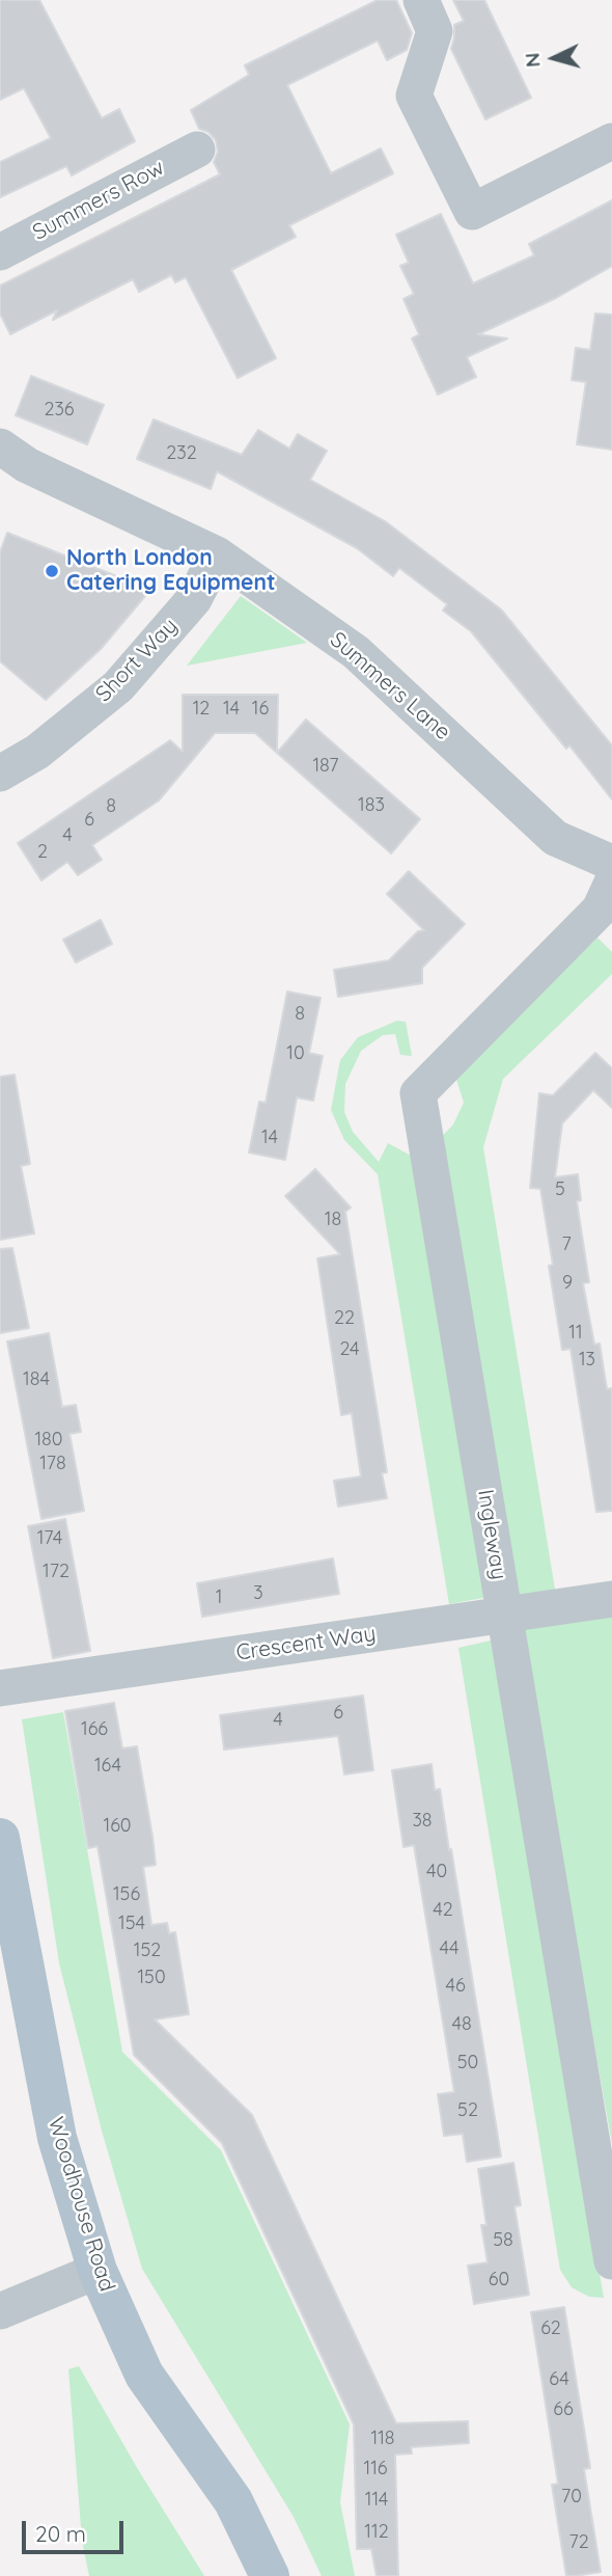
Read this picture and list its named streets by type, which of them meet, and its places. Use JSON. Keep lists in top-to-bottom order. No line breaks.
{"streets":{"main road":["Woodhouse Road"],"street":["Summers Row","Short Way","Summers Lane","Ingleway","Crescent Way"]},"crossings":[["Short Way","Summers Lane"],["Ingleway","Crescent Way"]],"places":["North London Catering Equipment"],"house_numbers":["236","232","12","14","16","187","183","8","6","4","2","8","10","14","5","18","7","9","22","11","24","13","184","180","178","174","172","3","1","6","4","166","164","38","160","40","156","42","154","44","152","150","46","48","50","52","58","60","62","64","66","118","116","70","114","112","72"],"scale_bar":"20 m","north":"left"}
